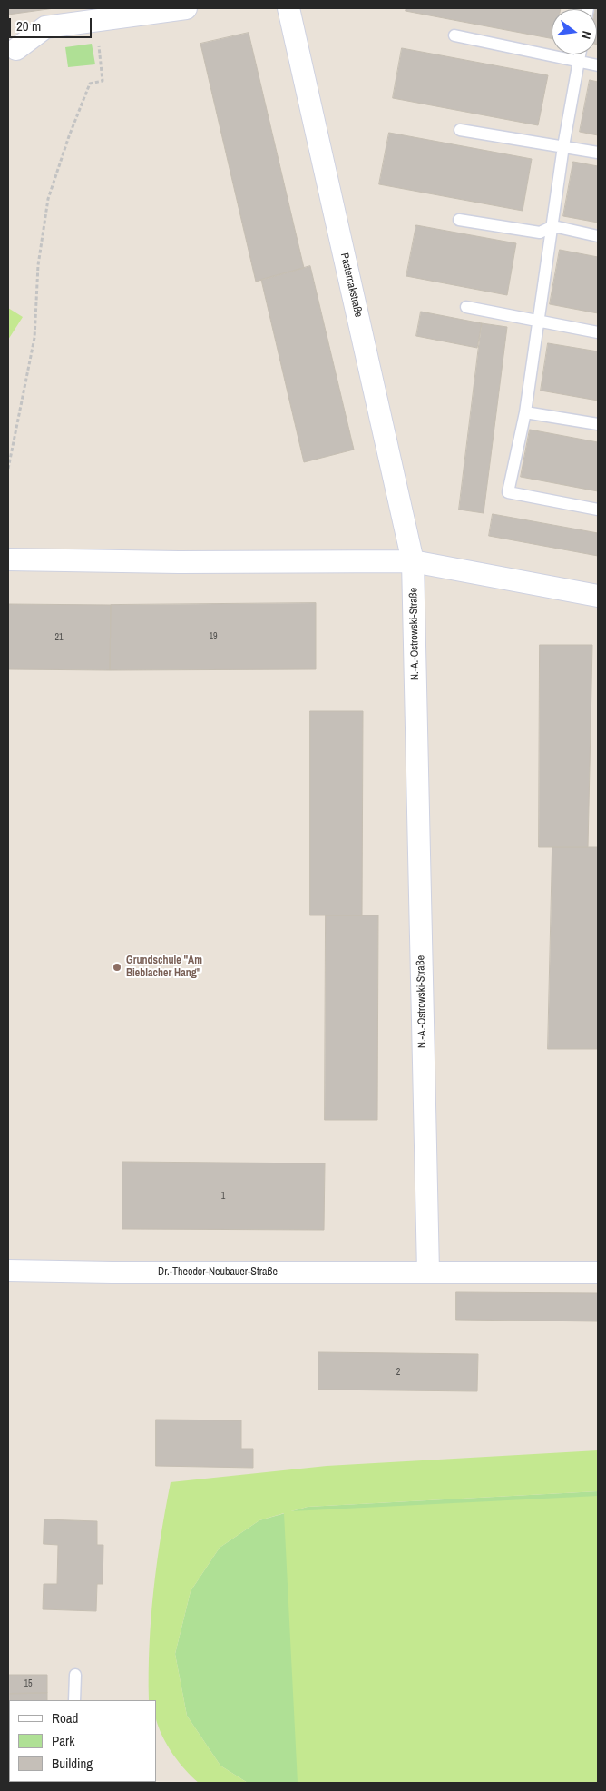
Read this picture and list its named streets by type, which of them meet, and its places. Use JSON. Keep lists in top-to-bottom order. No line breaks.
{"streets":{"street":["Pasternakstraße","N.-A.-Ostrowski-Straße","Dr.-Theodor-Neubauer-Straße"]},"crossings":[["Pasternakstraße","N.-A.-Ostrowski-Straße"],["N.-A.-Ostrowski-Straße","Dr.-Theodor-Neubauer-Straße"]],"places":["Grundschule \"Am Bieblacher Hang\""],"house_numbers":["19","21","1","2","15"],"legend":["Road","Park","Building"],"scale_bar":"20 m","north":"right"}
